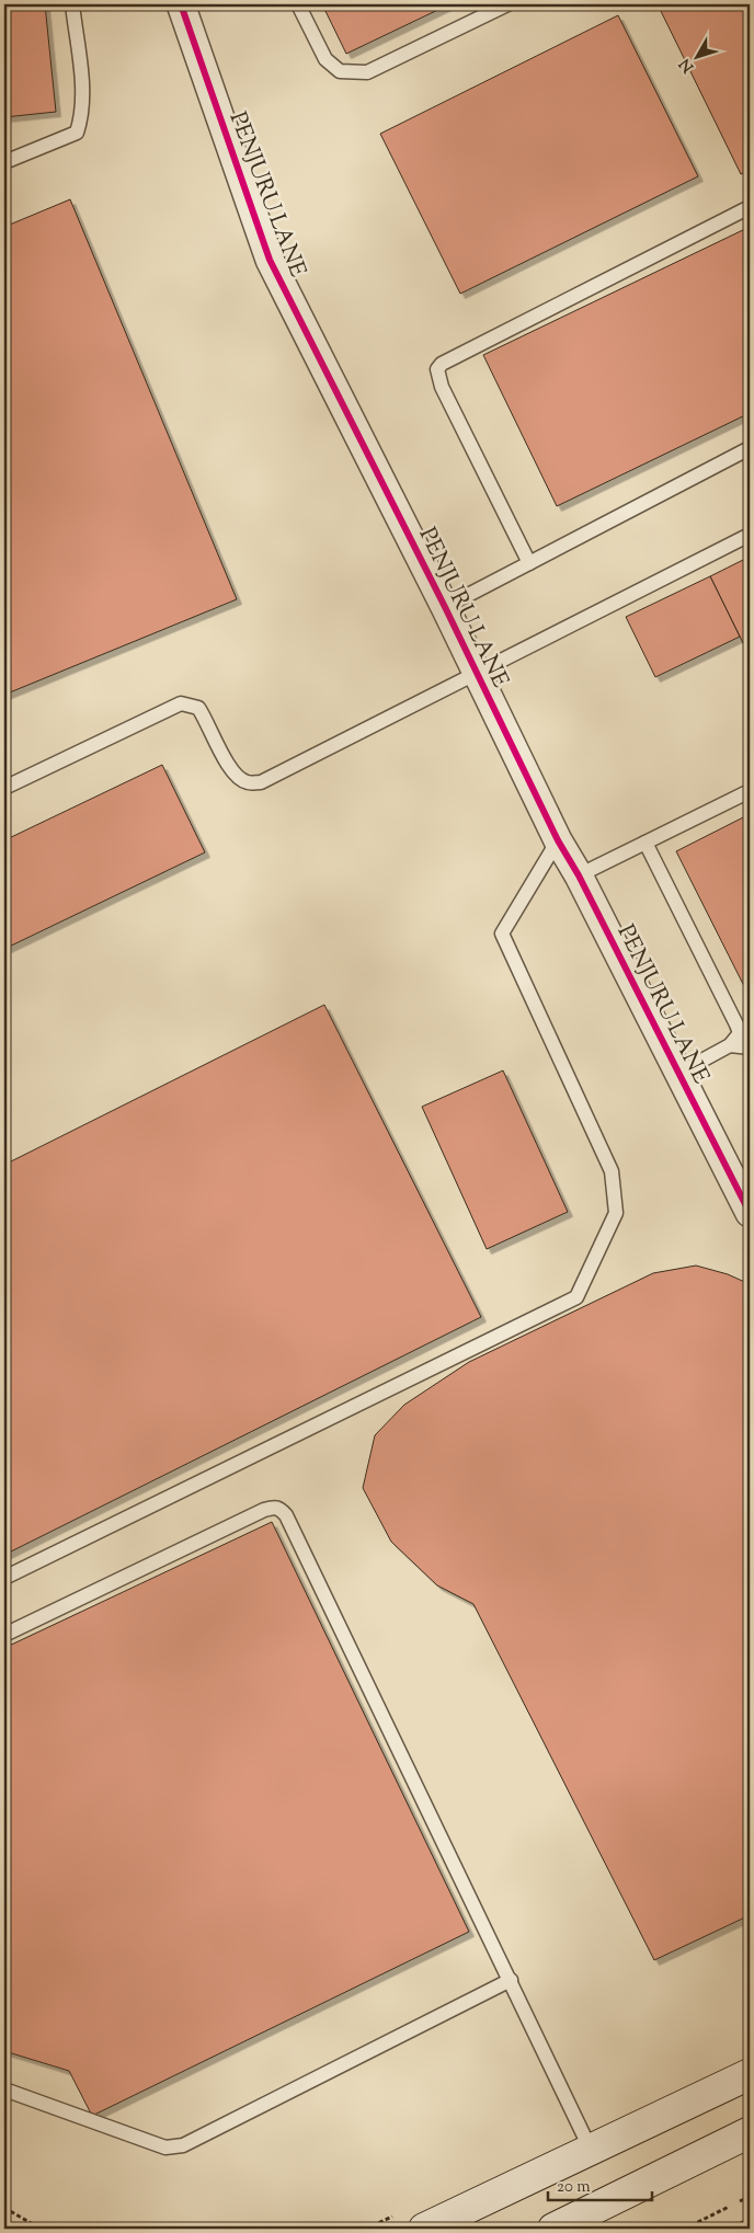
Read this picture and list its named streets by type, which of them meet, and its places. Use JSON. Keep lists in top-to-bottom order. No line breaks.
{"streets":{"street":["PENJURU LANE"]},"scale_bar":"20 m","north":"bottom left"}
